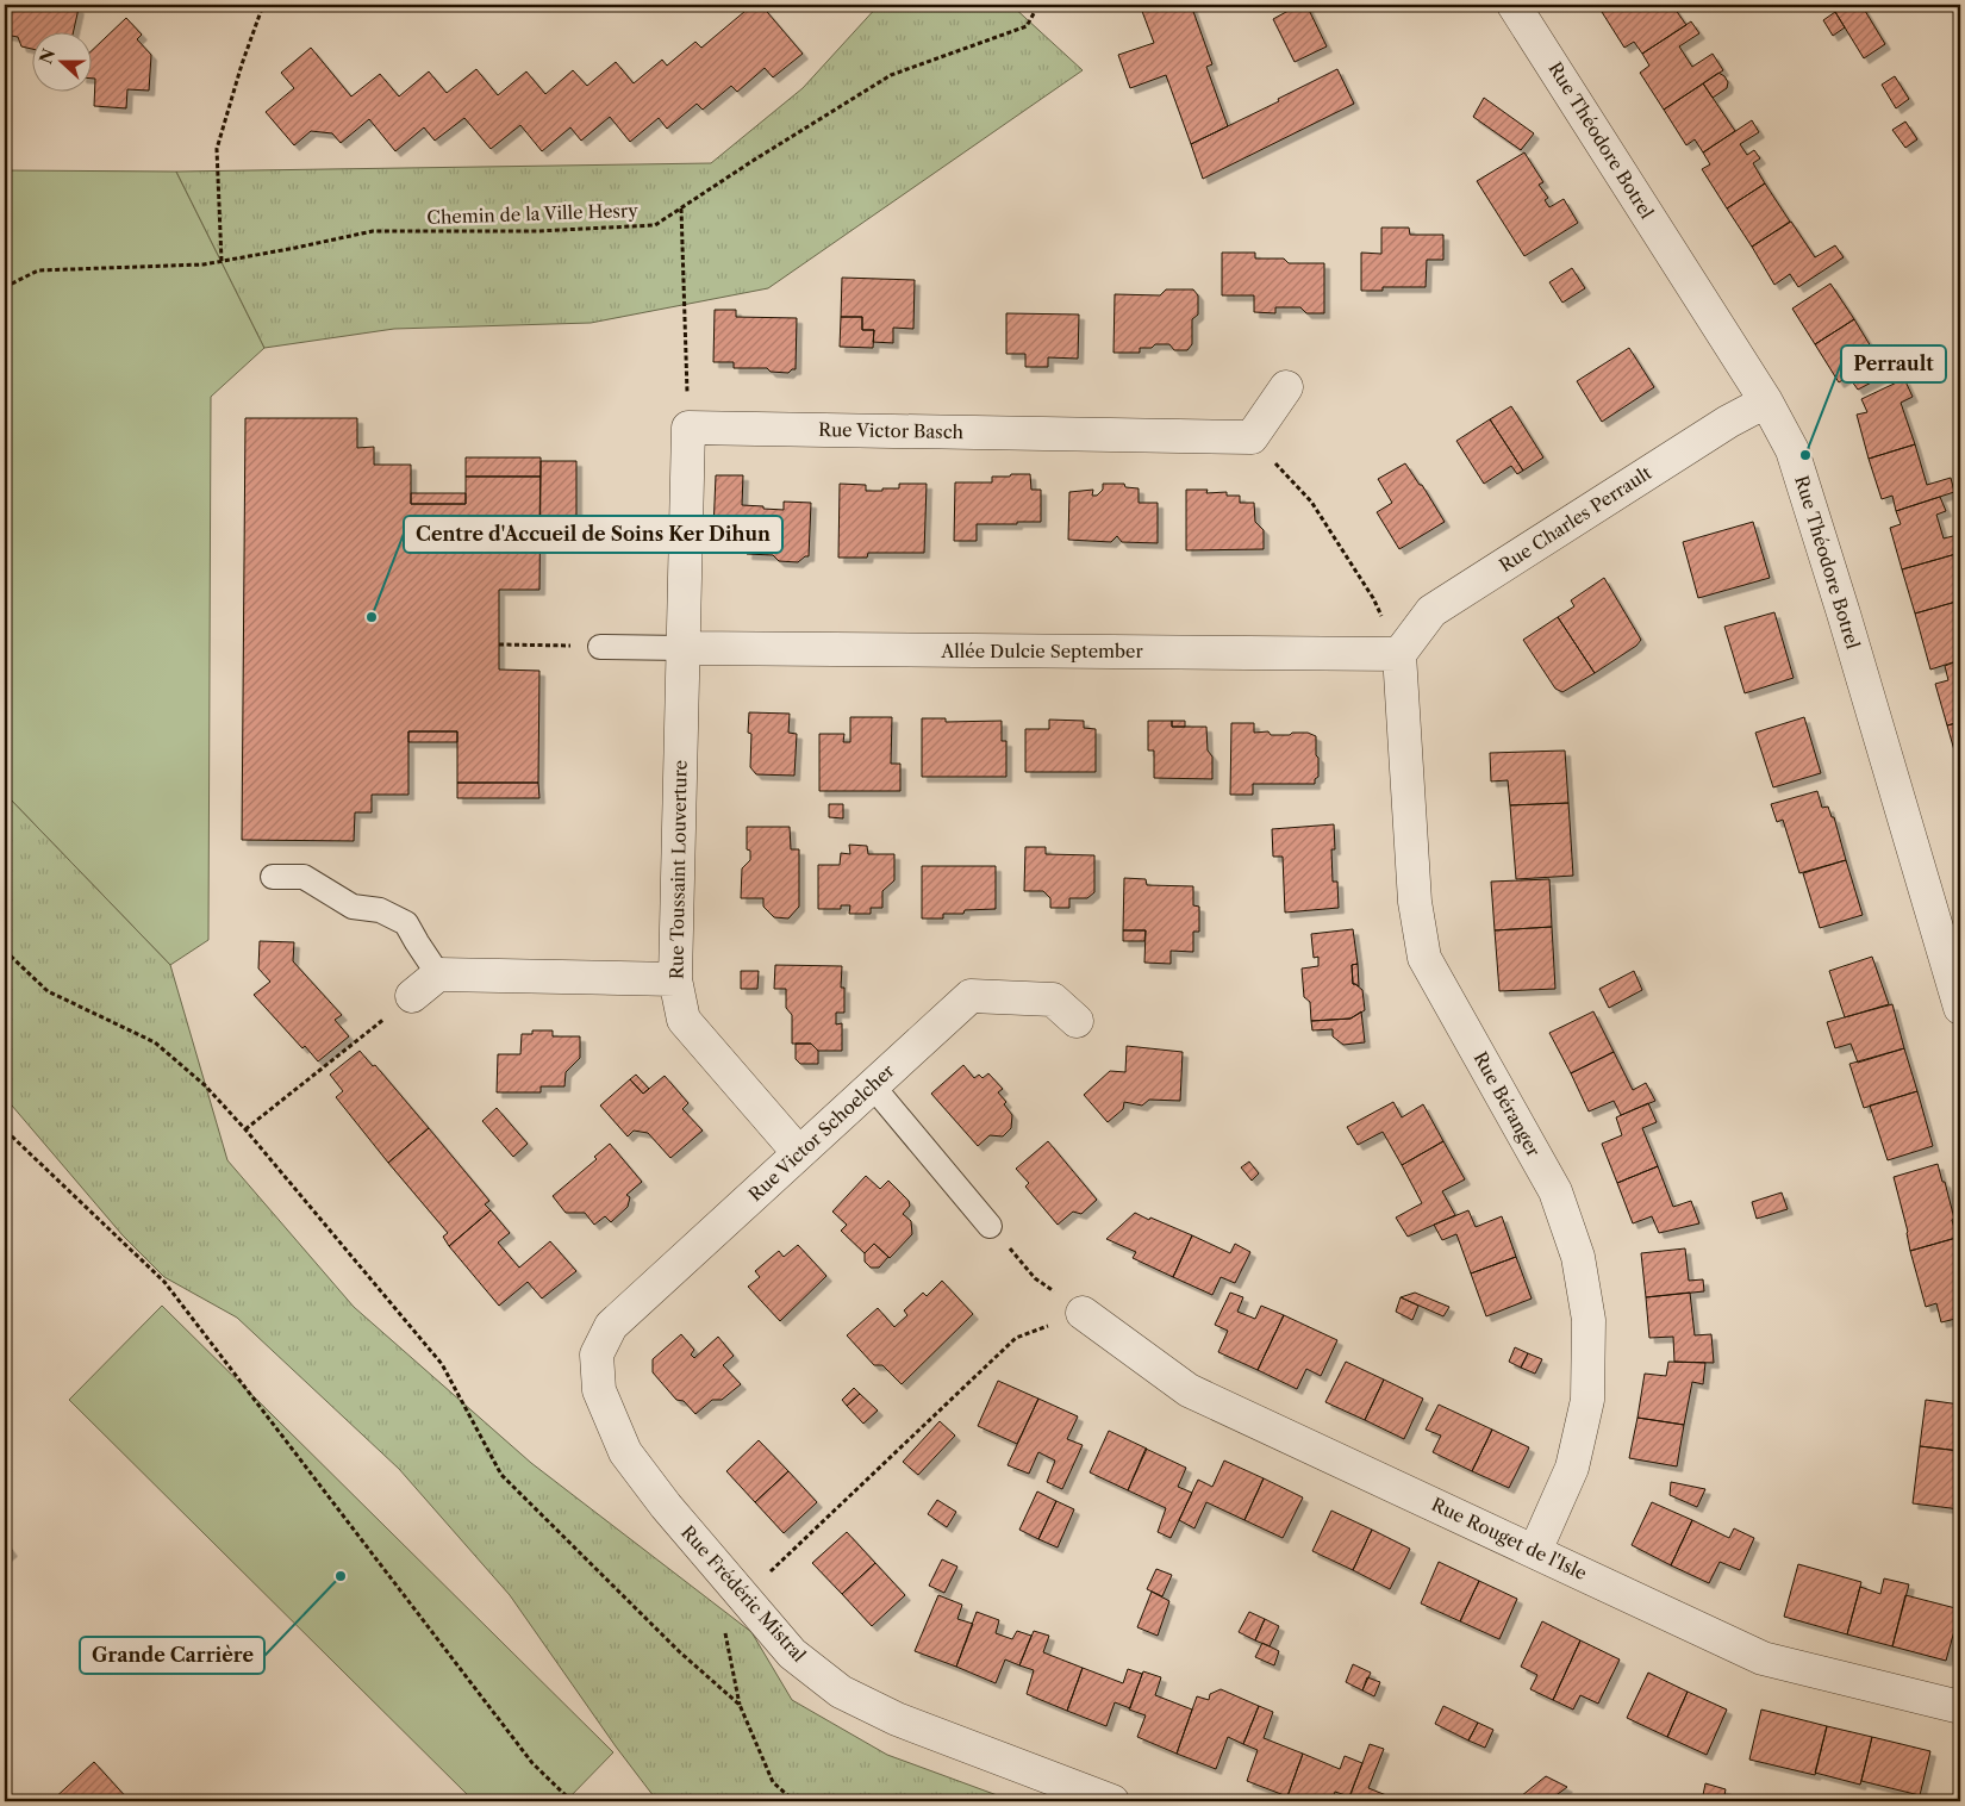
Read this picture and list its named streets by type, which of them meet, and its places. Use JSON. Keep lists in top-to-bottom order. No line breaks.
{"streets":{"street":["Rue Théodore Botrel","Rue Victor Basch","Rue Charles Perrault","Allée Dulcie September","Rue Toussaint Louverture","Rue Béranger","Rue Victor Schoelcher","Rue Rouget de l'Isle","Rue Frédéric Mistral"],"path":["Chemin de la Ville Hesry"]},"crossings":[["Rue Théodore Botrel","Rue Charles Perrault"],["Rue Charles Perrault","Allée Dulcie September"],["Rue Charles Perrault","Rue Béranger"],["Allée Dulcie September","Rue Toussaint Louverture"],["Allée Dulcie September","Rue Béranger"],["Rue Toussaint Louverture","Rue Victor Schoelcher"],["Rue Béranger","Rue Rouget de l'Isle"],["Rue Victor Schoelcher","Rue Frédéric Mistral"]],"places":["Perrault","Centre d'Accueil de Soins Ker Dihun","Grande Carrière"],"north":"left"}
